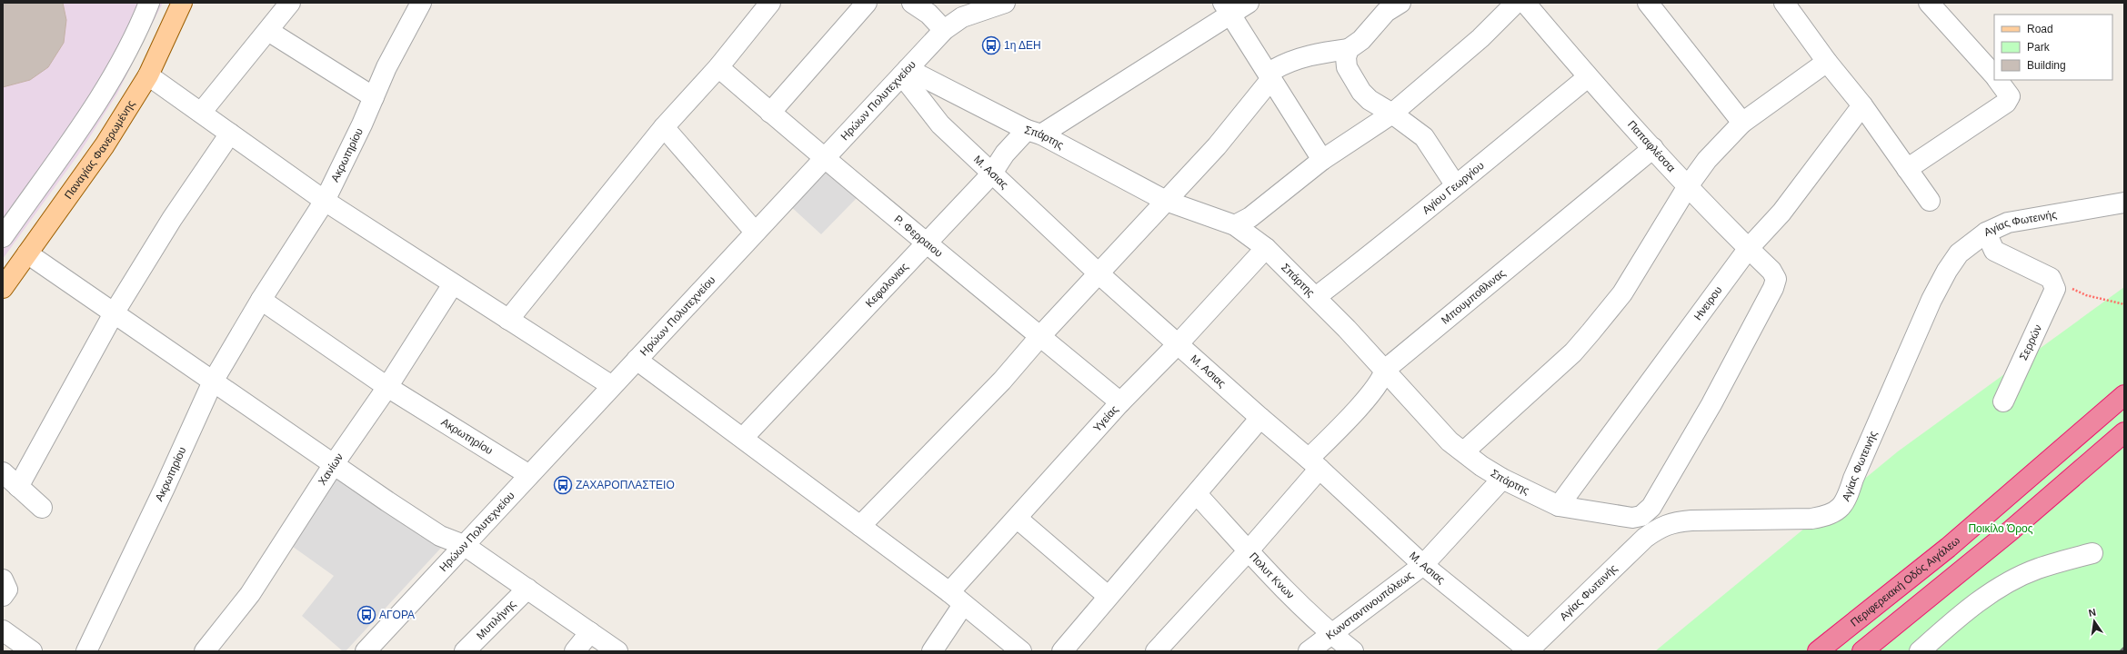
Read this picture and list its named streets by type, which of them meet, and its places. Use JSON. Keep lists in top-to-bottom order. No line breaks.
{"streets":{"highway":["Περιφερειακή Οδός Αιγάλεω"],"main road":["Παναγίας Φανερωμένης"],"street":["Ηρώων Πολυτεχνείου","Σπάρτης","Παπαφλέσσα","Ακρωτηρίου","Μ. Ασιας","Αγίου Γεωργίου","Αγίας Φωτεινής","Ρ. Φερραιου","Κεφαλονιας","Μπουμποθλινας","Ηνειρου","Σερρών","Υγείας","Χανίων","Πολυτ Κνων","Κωνσταντινουπόλεως","Μυτιλήνης"]},"crossings":[["Ηρώων Πολυτεχνείου","Σπάρτης"],["Ηρώων Πολυτεχνείου","Ακρωτηρίου"],["Ηρώων Πολυτεχνείου","Μ. Ασιας"],["Ηρώων Πολυτεχνείου","Ρ. Φερραιου"],["Σπάρτης","Παπαφλέσσα"],["Σπάρτης","Μ. Ασιας"],["Σπάρτης","Αγίου Γεωργίου"],["Σπάρτης","Κεφαλονιας"],["Σπάρτης","Μπουμποθλινας"],["Σπάρτης","Ηνειρου"],["Σπάρτης","Υγείας"],["Σπάρτης","Κωνσταντινουπόλεως"],["Παπαφλέσσα","Αγίου Γεωργίου"],["Παπαφλέσσα","Μπουμποθλινας"],["Παπαφλέσσα","Ηνειρου"],["Ακρωτηρίου","Χανίων"],["Μ. Ασιας","Αγίας Φωτεινής"],["Μ. Ασιας","Κεφαλονιας"],["Μ. Ασιας","Μπουμποθλινας"],["Μ. Ασιας","Υγείας"],["Μ. Ασιας","Κωνσταντινουπόλεως"],["Ρ. Φερραιου","Κεφαλονιας"],["Ρ. Φερραιου","Υγείας"],["Μπουμποθλινας","Πολυτ Κνων"],["Πολυτ Κνων","Κωνσταντινουπόλεως"]],"parks":["Ποικίλο Όρος"],"places":{"bus stop":["1η ΔΕΗ","ΖΑΧΑΡΟΠΛΑΣΤΕΙΟ","ΑΓΟΡΑ"]},"legend":["Road","Park","Building"],"north":"top"}
